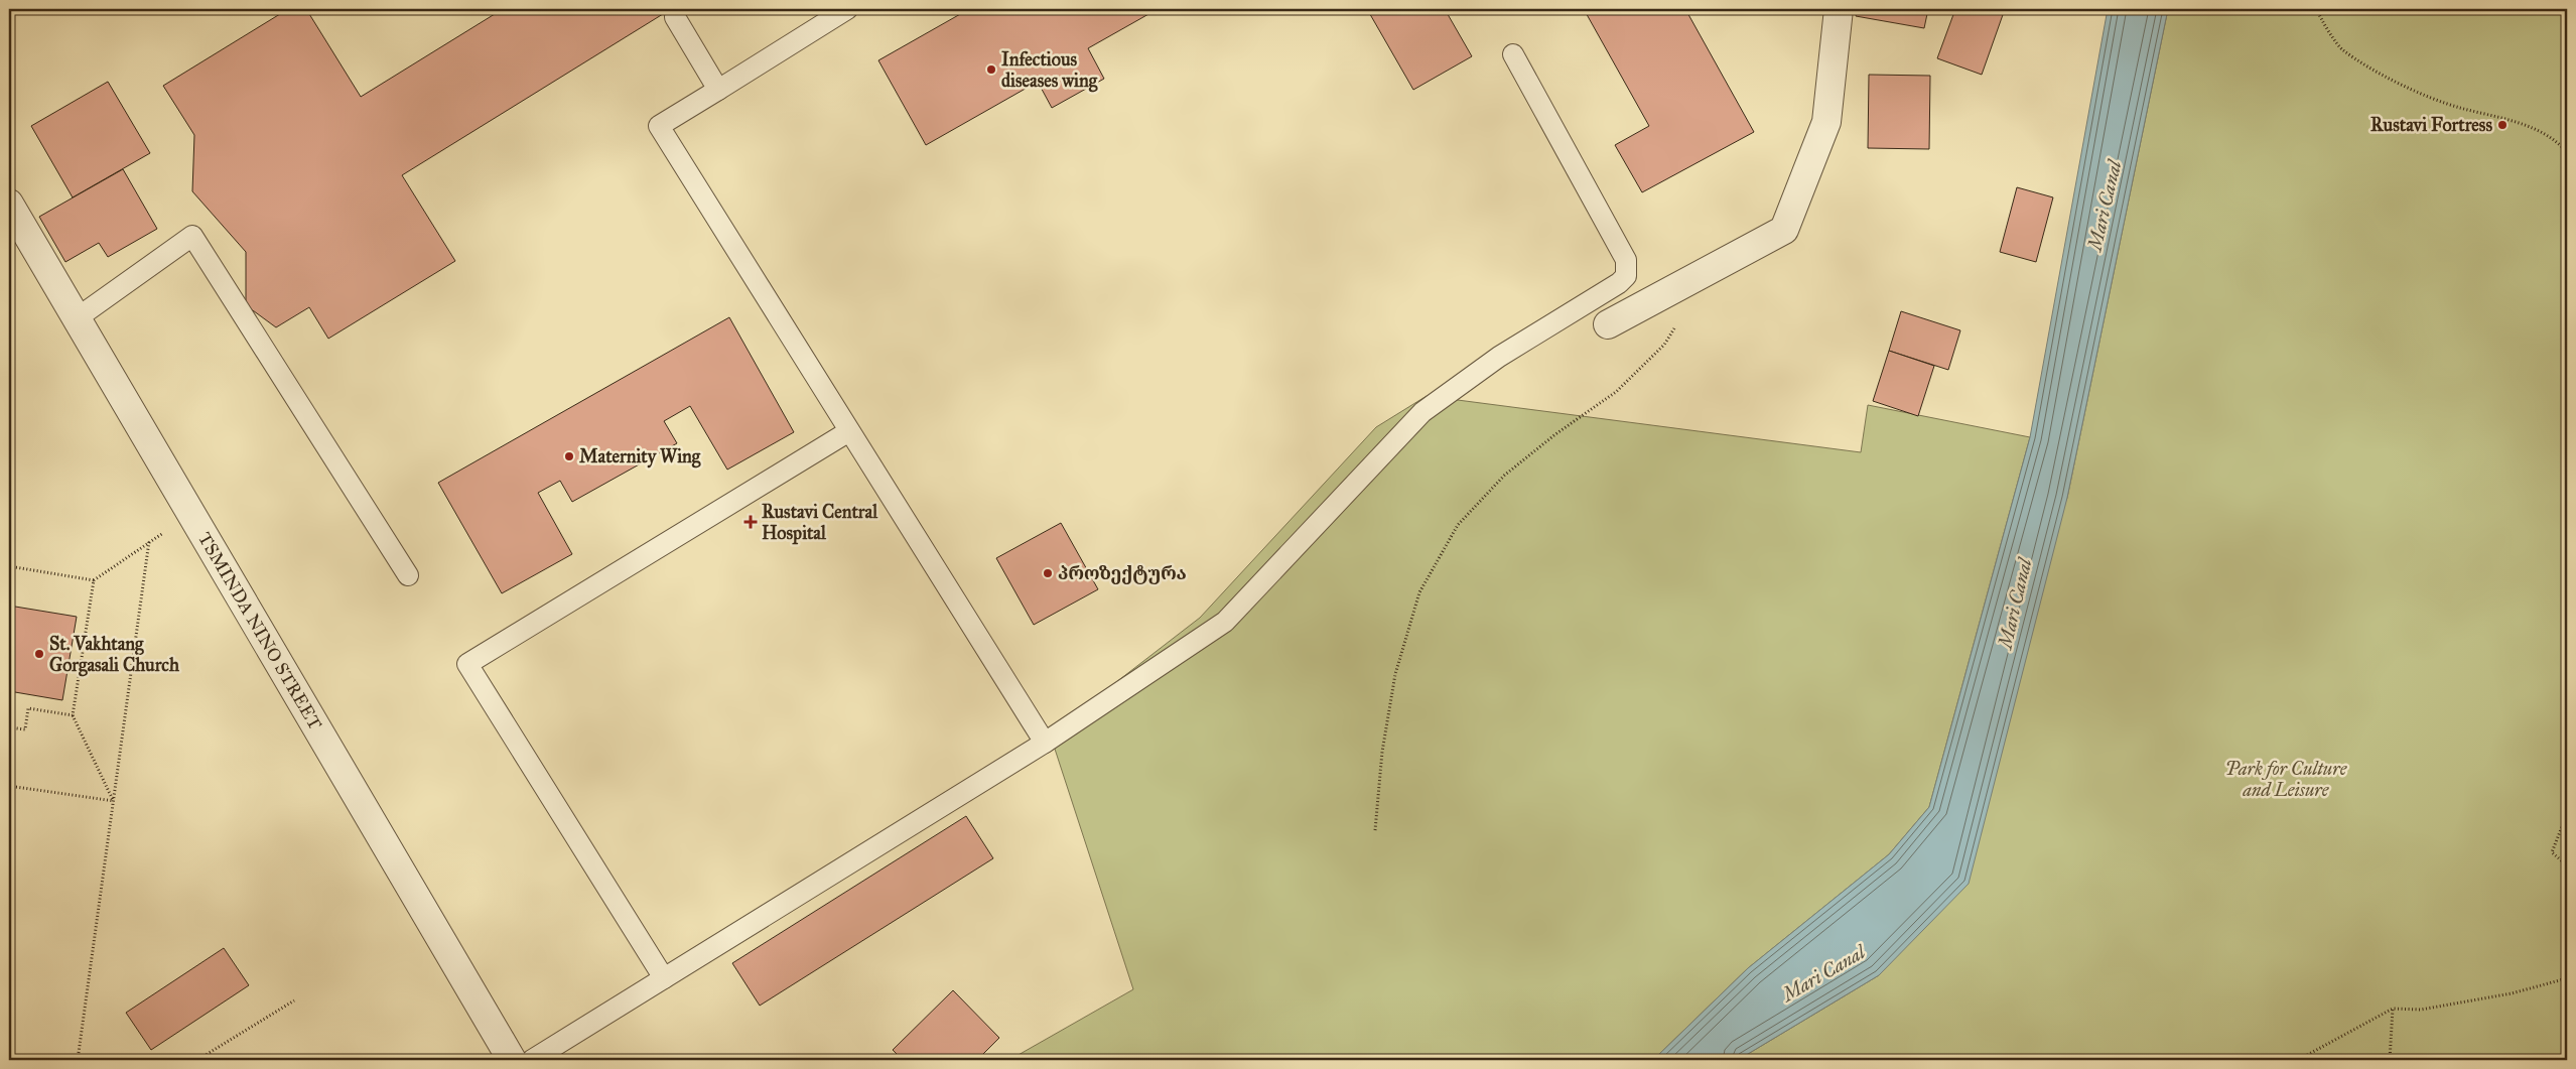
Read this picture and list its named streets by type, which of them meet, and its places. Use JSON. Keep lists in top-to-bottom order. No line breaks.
{"streets":{"street":["TSMINDA NINO STREET"]},"water":["Mari Canal"],"parks":["Park for Culture and Leisure"],"places":{"other":["Infectious diseases wing","Rustavi Fortress","Maternity Wing","პროზექტურა","St. Vakhtang Gorgasali Church"],"health":["Rustavi Central Hospital"]}}
